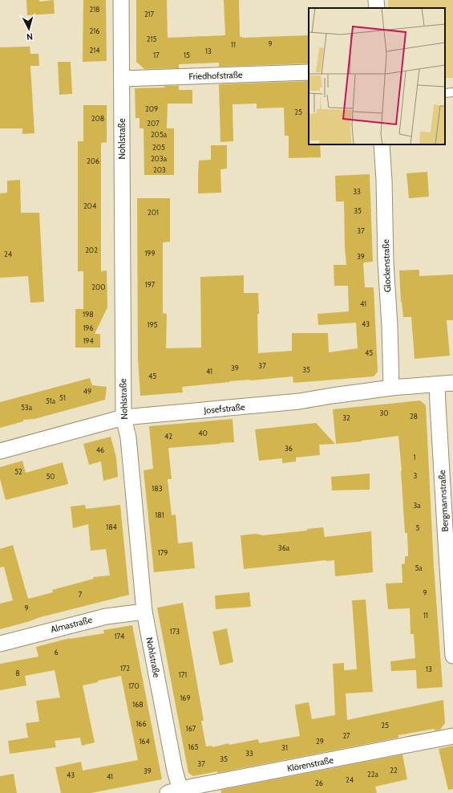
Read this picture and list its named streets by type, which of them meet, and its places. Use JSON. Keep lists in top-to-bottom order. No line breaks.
{"streets":{"street":["Friedhofstraße","Nohlstraße","Glockenstraße","Josefstraße","Bergmannstraße","Almastraße","Klörenstraße"]},"crossings":[["Friedhofstraße","Nohlstraße"],["Nohlstraße","Josefstraße"],["Nohlstraße","Almastraße"],["Nohlstraße","Klörenstraße"],["Glockenstraße","Josefstraße"],["Josefstraße","Bergmannstraße"]],"house_numbers":["218","217","216","215","9","11","214","13","17","15","209","25","208","207","205a","205","203a","206","203","33","204","35","201","37","202","199","24","39","197","200","41","198","43","195","196","194","45","37","39","35","41","45","49","51","51a","53a","30","28","32","40","42","36","46","1","52","3","50","183","3a","181","184","5","36a","179","5a","9","7","9","11","173","174","6","172","13","8","171","170","169","168","166","25","167","27","164","29","165","31","33","35","37","22","39","22a","43","41","24","26"],"north":"bottom"}
